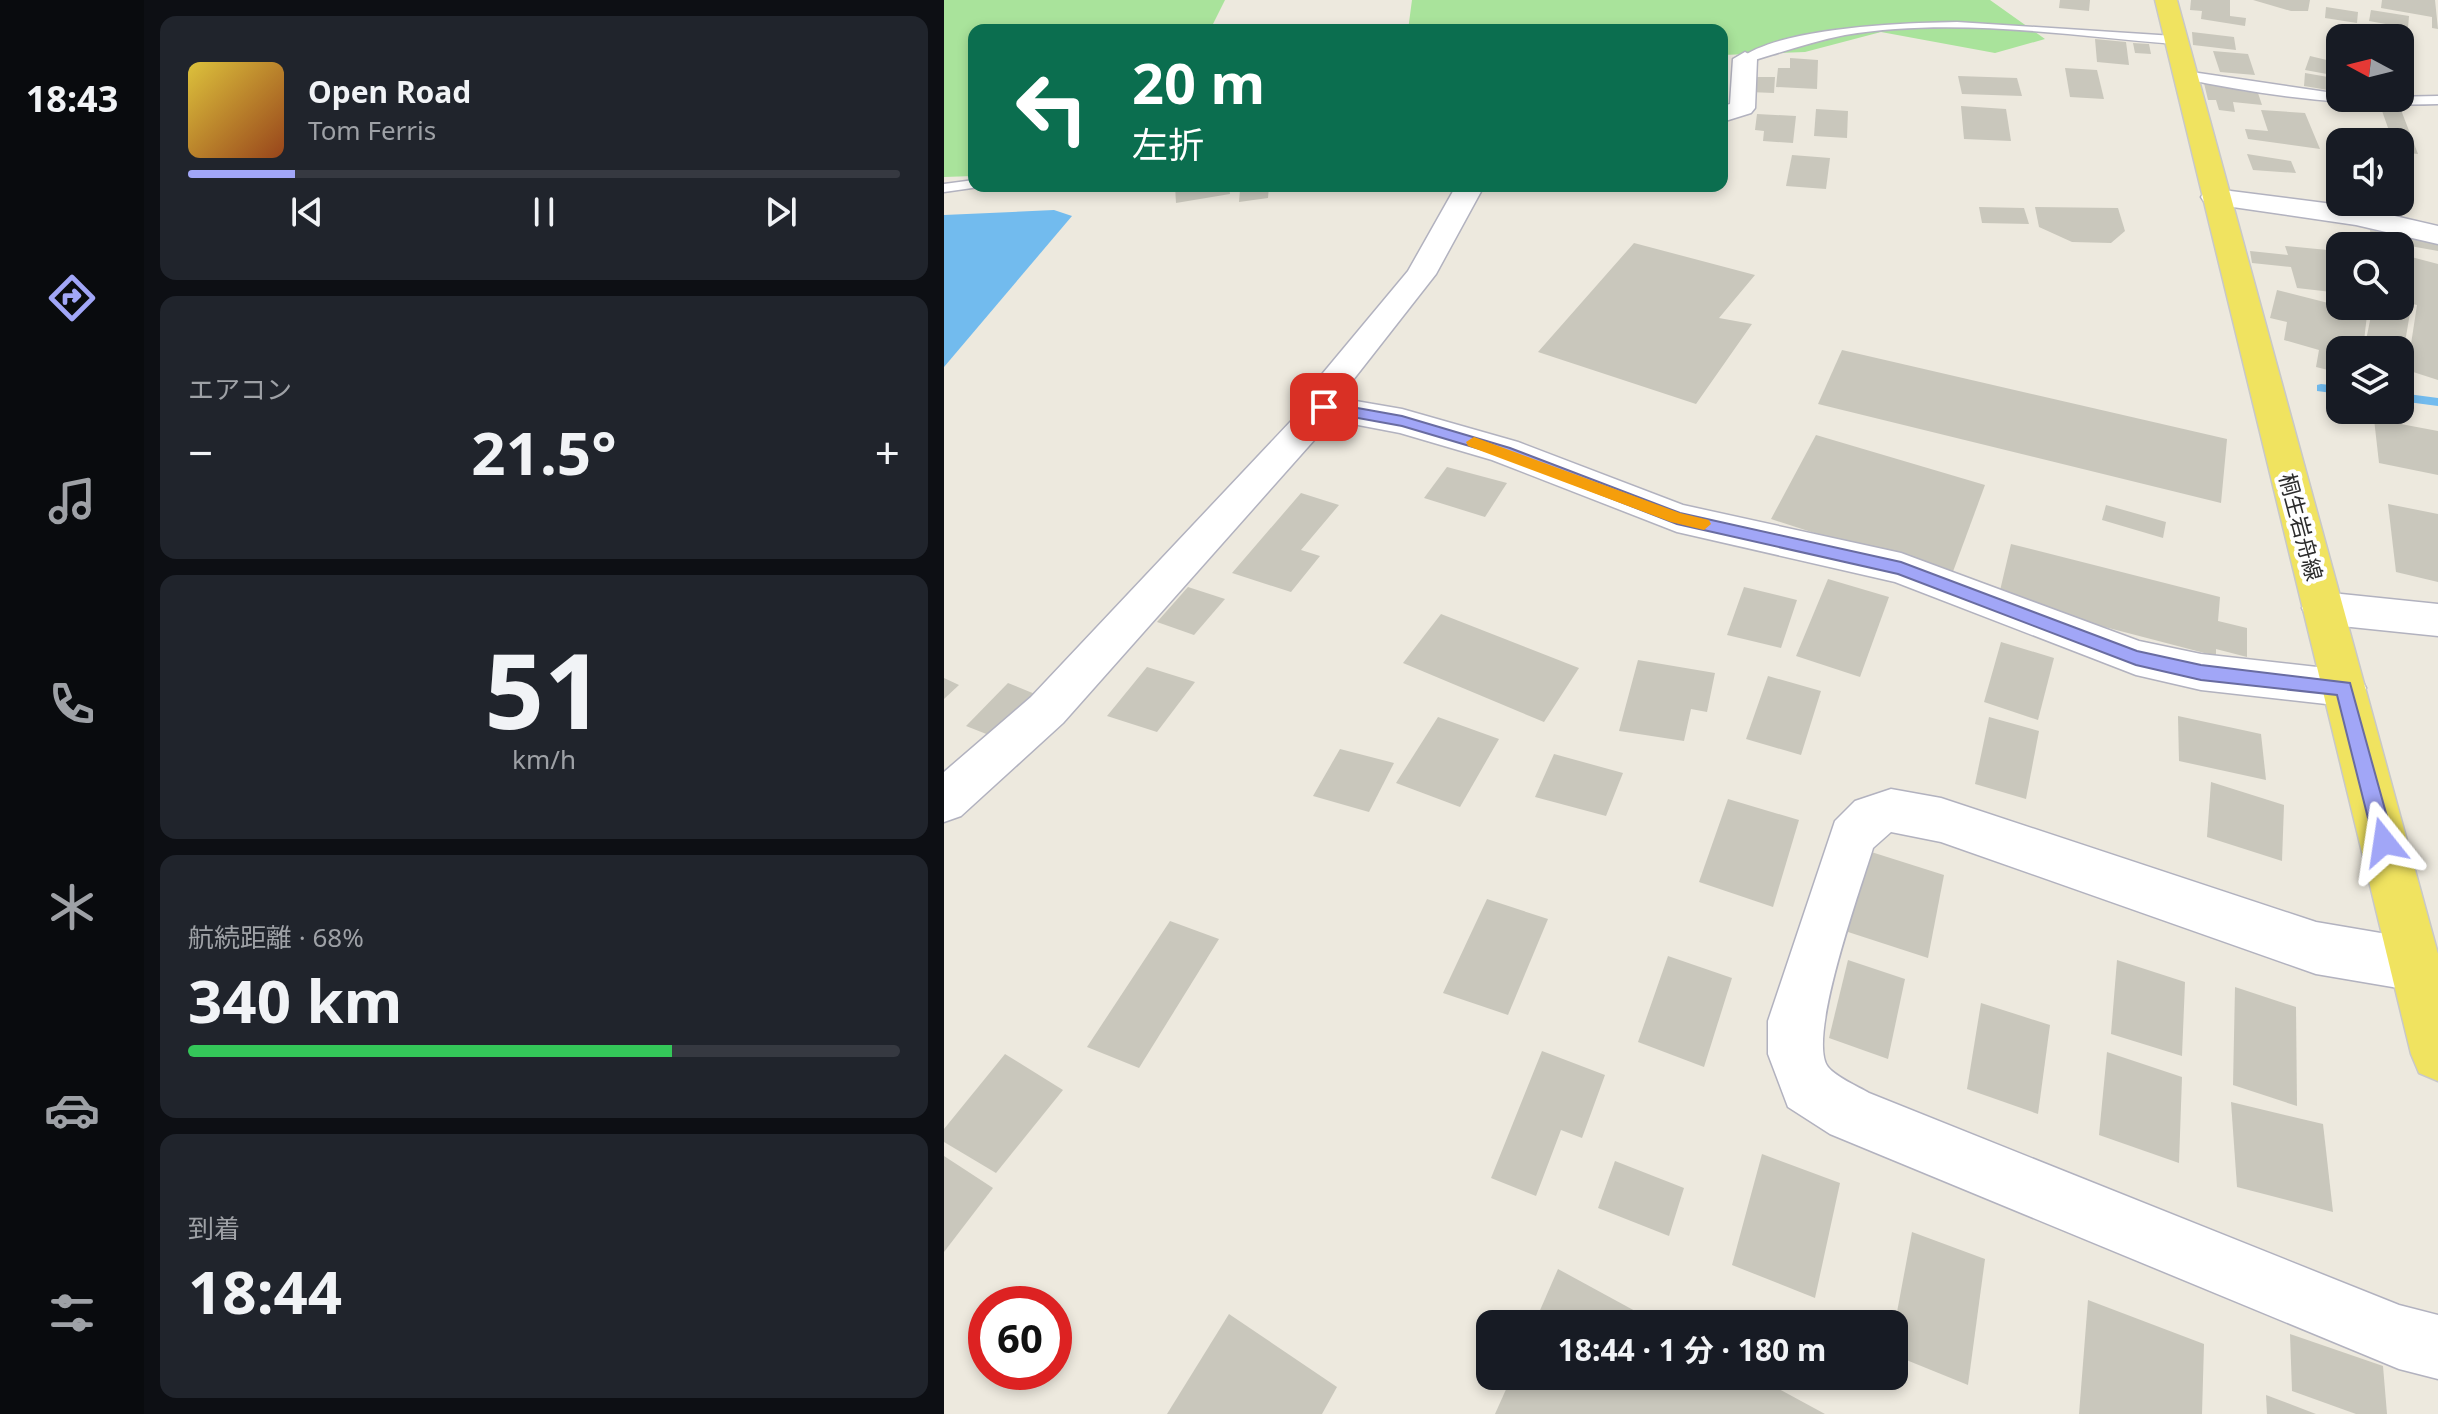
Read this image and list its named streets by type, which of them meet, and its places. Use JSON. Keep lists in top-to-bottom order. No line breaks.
{"streets":{"main road":["桐生岩舟線"]},"north":"left","page":{"tabs":"18:43","turn":["20 m","左折"],"song":["Open Road","Tom Ferris"],"tile":["エアコン",["51","km/h"],["航続距離 · 68%","340 km"],["到着","18:44"]],"heat":["−","21.5°","+"],"limit":"60","trip":"18:44 · 1 分 · 180 m"}}
